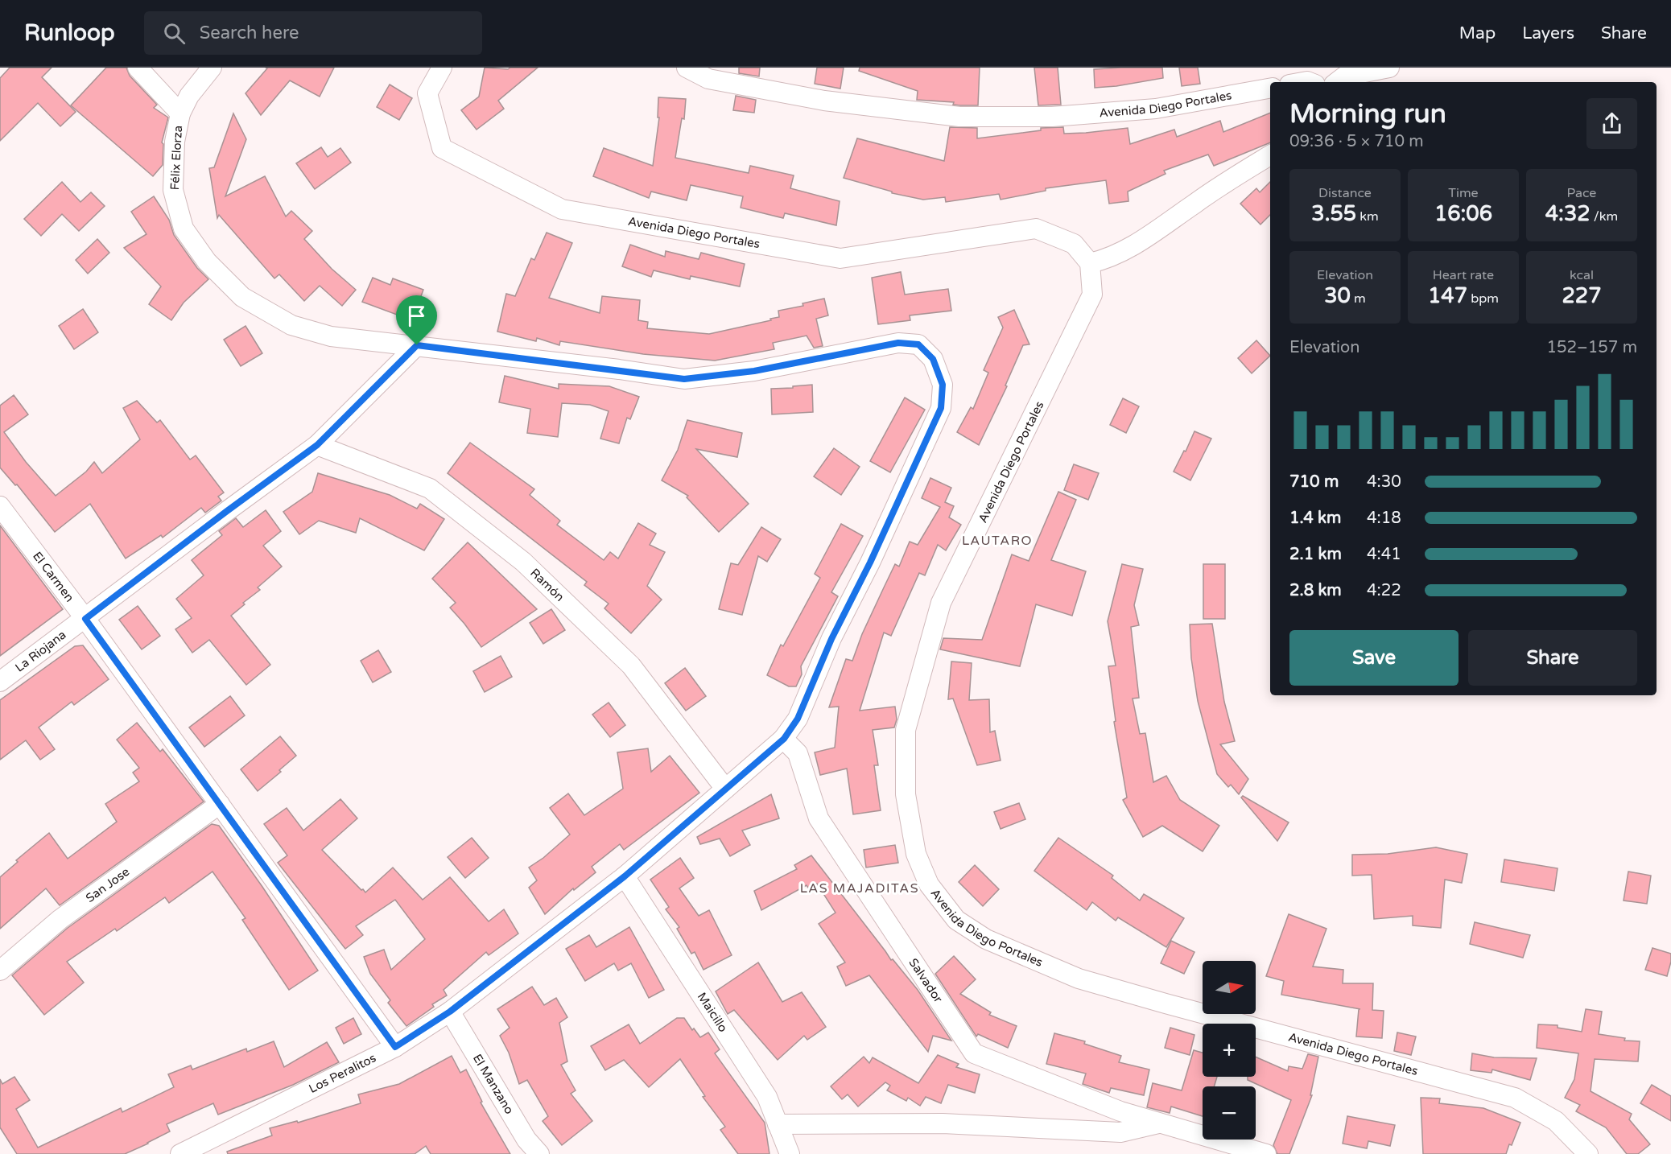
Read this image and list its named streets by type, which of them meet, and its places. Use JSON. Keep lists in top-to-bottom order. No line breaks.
{"streets":{"street":["Avenida Diego Portales","Félix Elorza","El Carmen","Ramón","La Riojana","San Jose","Salvador","Maicillo","Los Peralitos","El Manzano"]},"crossings":[["Félix Elorza","La Riojana"],["Félix Elorza","Los Peralitos"],["El Carmen","La Riojana"],["El Carmen","San Jose"],["El Carmen","Los Peralitos"],["Ramón","La Riojana"],["Ramón","Los Peralitos"],["Salvador","Maicillo"],["Salvador","Los Peralitos"],["Maicillo","Los Peralitos"],["Los Peralitos","El Manzano"]],"districts":["LAUTARO","LAS MAJADITAS"],"north":"right","page":{"header":"Runloop","search":"Search here","nav":["Map","Layers","Share"],"heading":["Morning run","09:36 · 5 × 710 m"],"stats":[["Distance","3.55 km"],["Time","16:06"],["Pace","4:32 /km"],["Elevation","30 m"],["Heart rate","147 bpm"],["kcal","227"]],"chart":["Elevation","152–157 m"],"list":[{"name":"710 m","note":"4:30"},{"name":"1.4 km","note":"4:18"},{"name":"2.1 km","note":"4:41"},{"name":"2.8 km","note":"4:22"}],"buttons":["Save","Share"],"map_buttons":["+","−"]}}
